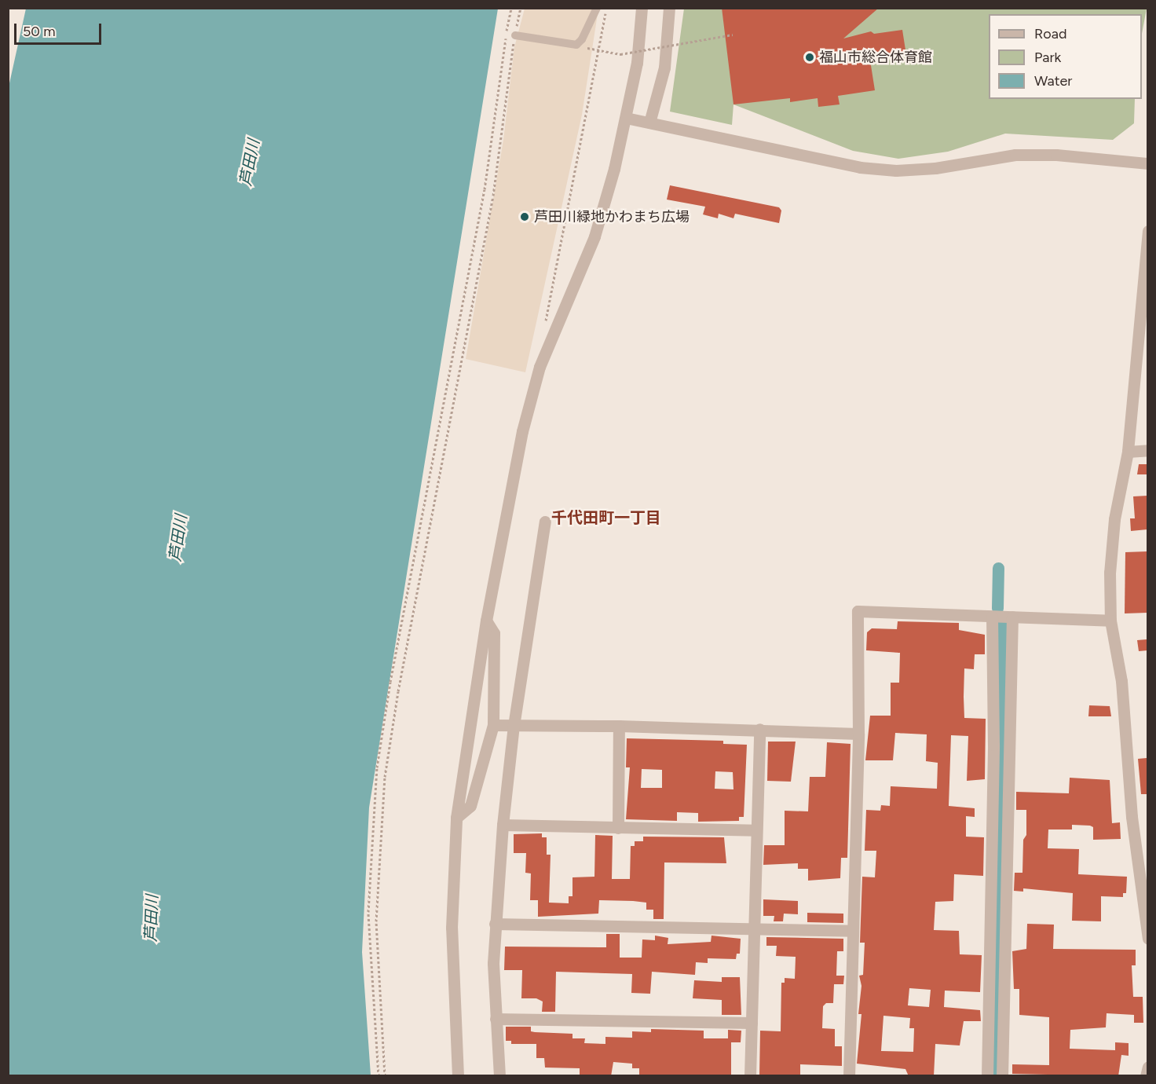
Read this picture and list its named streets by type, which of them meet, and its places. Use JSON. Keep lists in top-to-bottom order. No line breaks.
{"districts":["千代田町一丁目"],"water":["芦田川"],"places":["福山市総合体育館","芦田川緑地かわまち広場"],"legend":["Road","Park","Water"],"scale_bar":"50 m"}
